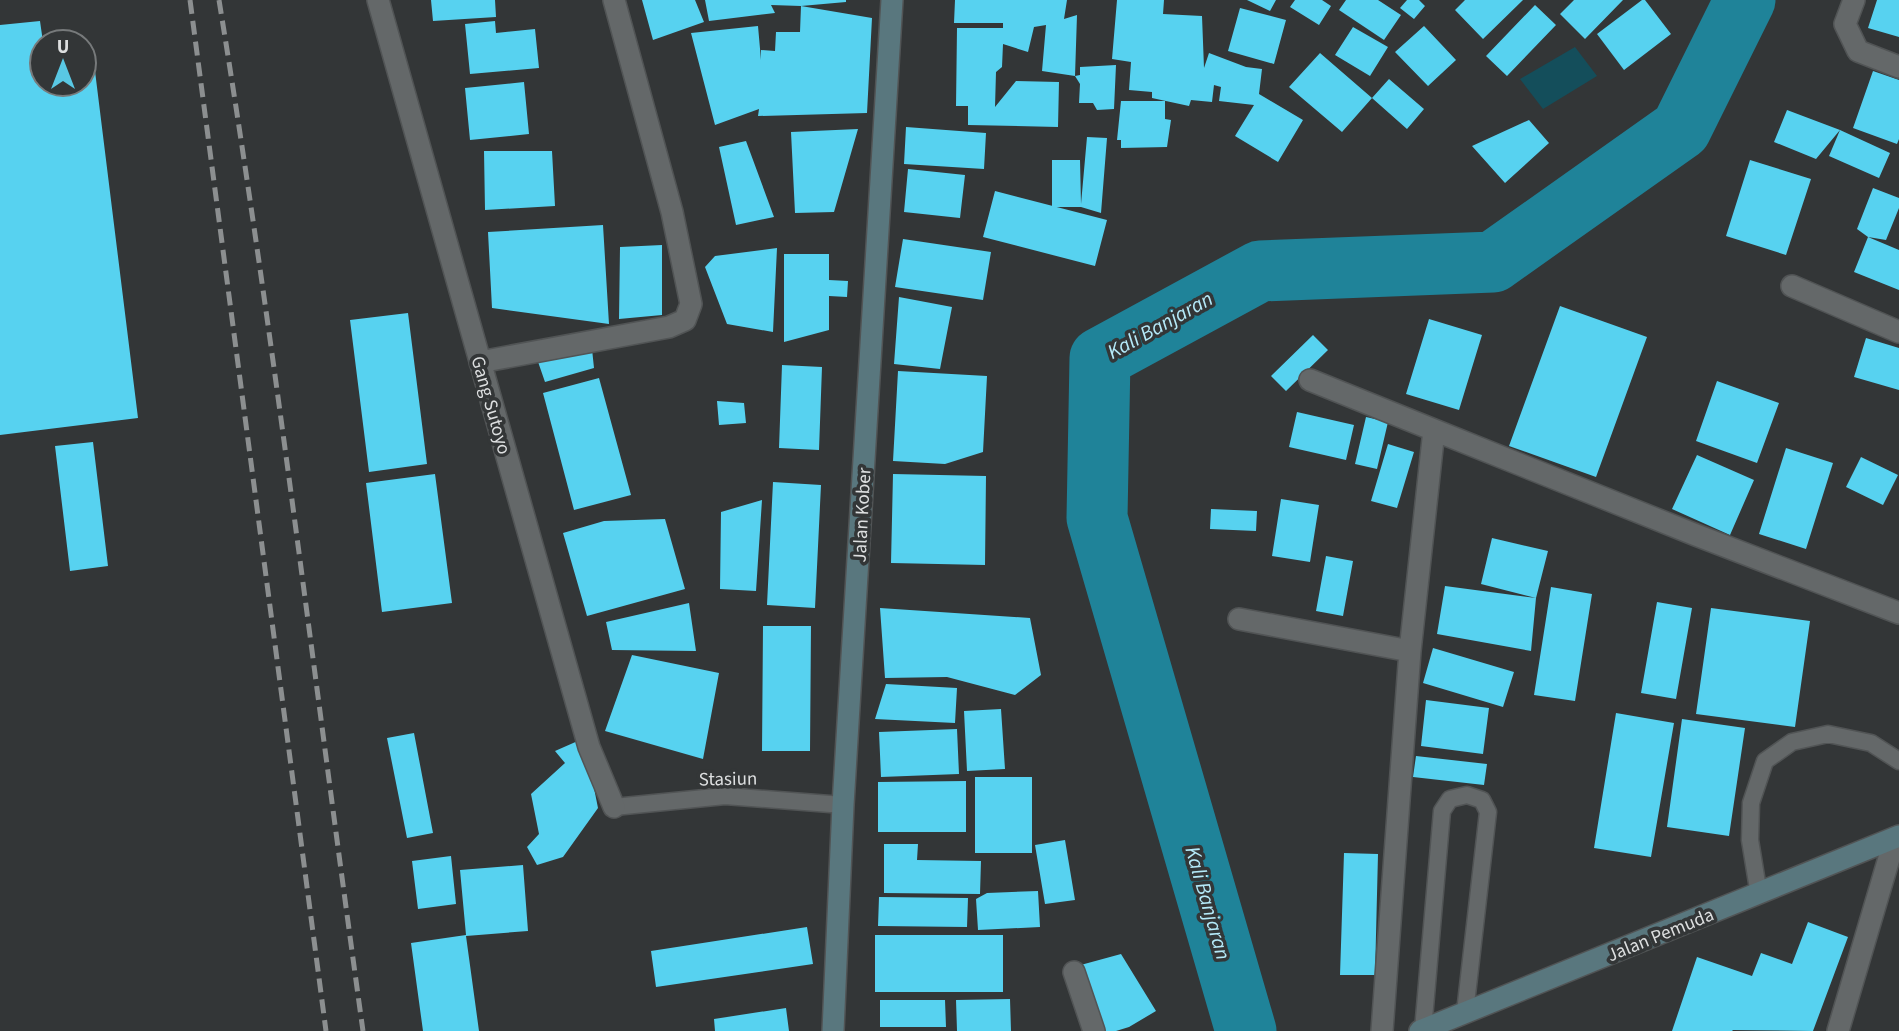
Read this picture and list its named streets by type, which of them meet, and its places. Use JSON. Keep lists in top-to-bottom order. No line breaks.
{"streets":{"street":["Gang Sutoyo","Jalan Kober","Jalan Pemuda"],"lane":["Stasiun"]},"crossings":[["Gang Sutoyo","Stasiun"],["Jalan Kober","Stasiun"]],"water":["Kali Banjaran"],"north":"top"}
